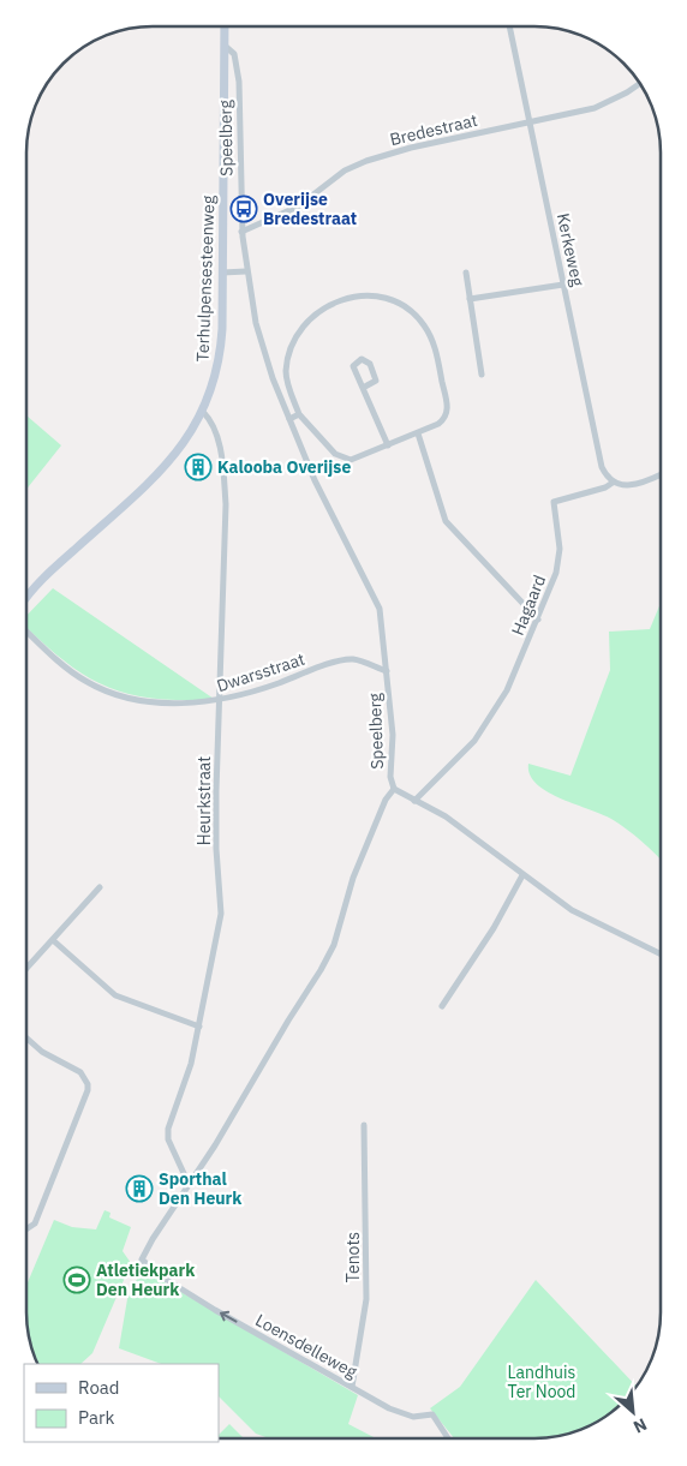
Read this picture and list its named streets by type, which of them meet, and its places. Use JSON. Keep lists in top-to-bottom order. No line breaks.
{"streets":{"main road":["Terhulpensesteenweg"],"street":["Bredestraat","Speelberg","Kerkeweg","Hagaard","Dwarsstraat","Heurkstraat","Tenots","Loensdelleweg"]},"crossings":[["Bredestraat","Speelberg"],["Bredestraat","Kerkeweg"],["Speelberg","Terhulpensesteenweg"],["Speelberg","Dwarsstraat"],["Speelberg","Heurkstraat"],["Speelberg","Loensdelleweg"],["Kerkeweg","Hagaard"],["Terhulpensesteenweg","Heurkstraat"],["Dwarsstraat","Heurkstraat"],["Tenots","Loensdelleweg"]],"one_way":["Loensdelleweg"],"parks":["Landhuis Ter Nood"],"places":{"bus stop":["Overijse Bredestraat"],"building":["Kalooba Overijse","Sporthal Den Heurk"],"sports":["Atletiekpark Den Heurk"]},"legend":["Road","Park"],"north":"bottom right"}
